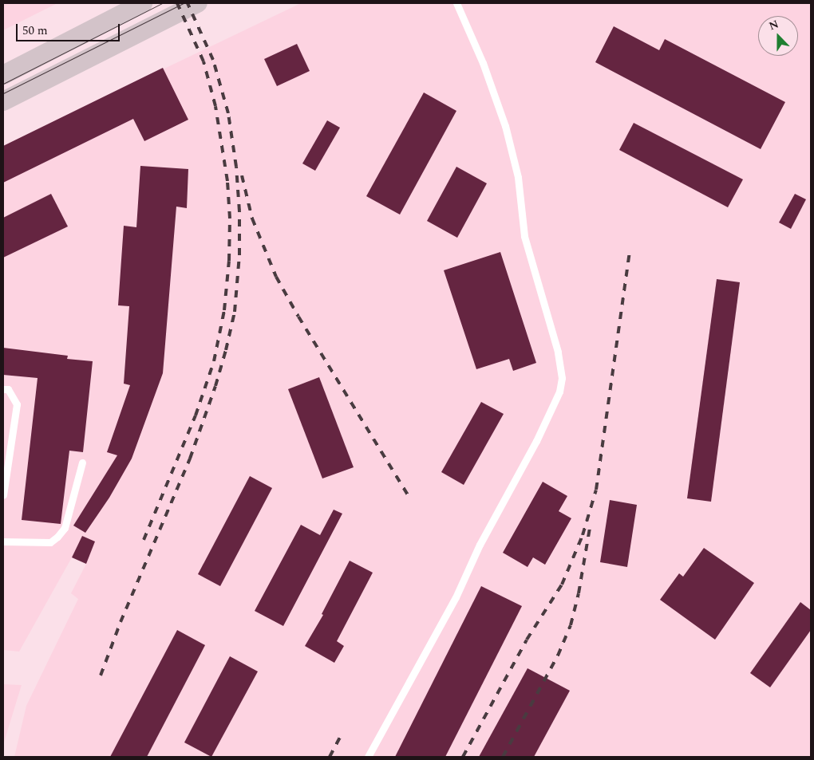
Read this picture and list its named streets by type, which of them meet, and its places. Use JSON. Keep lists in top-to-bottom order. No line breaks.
{"scale_bar":"50 m","north":"top"}
